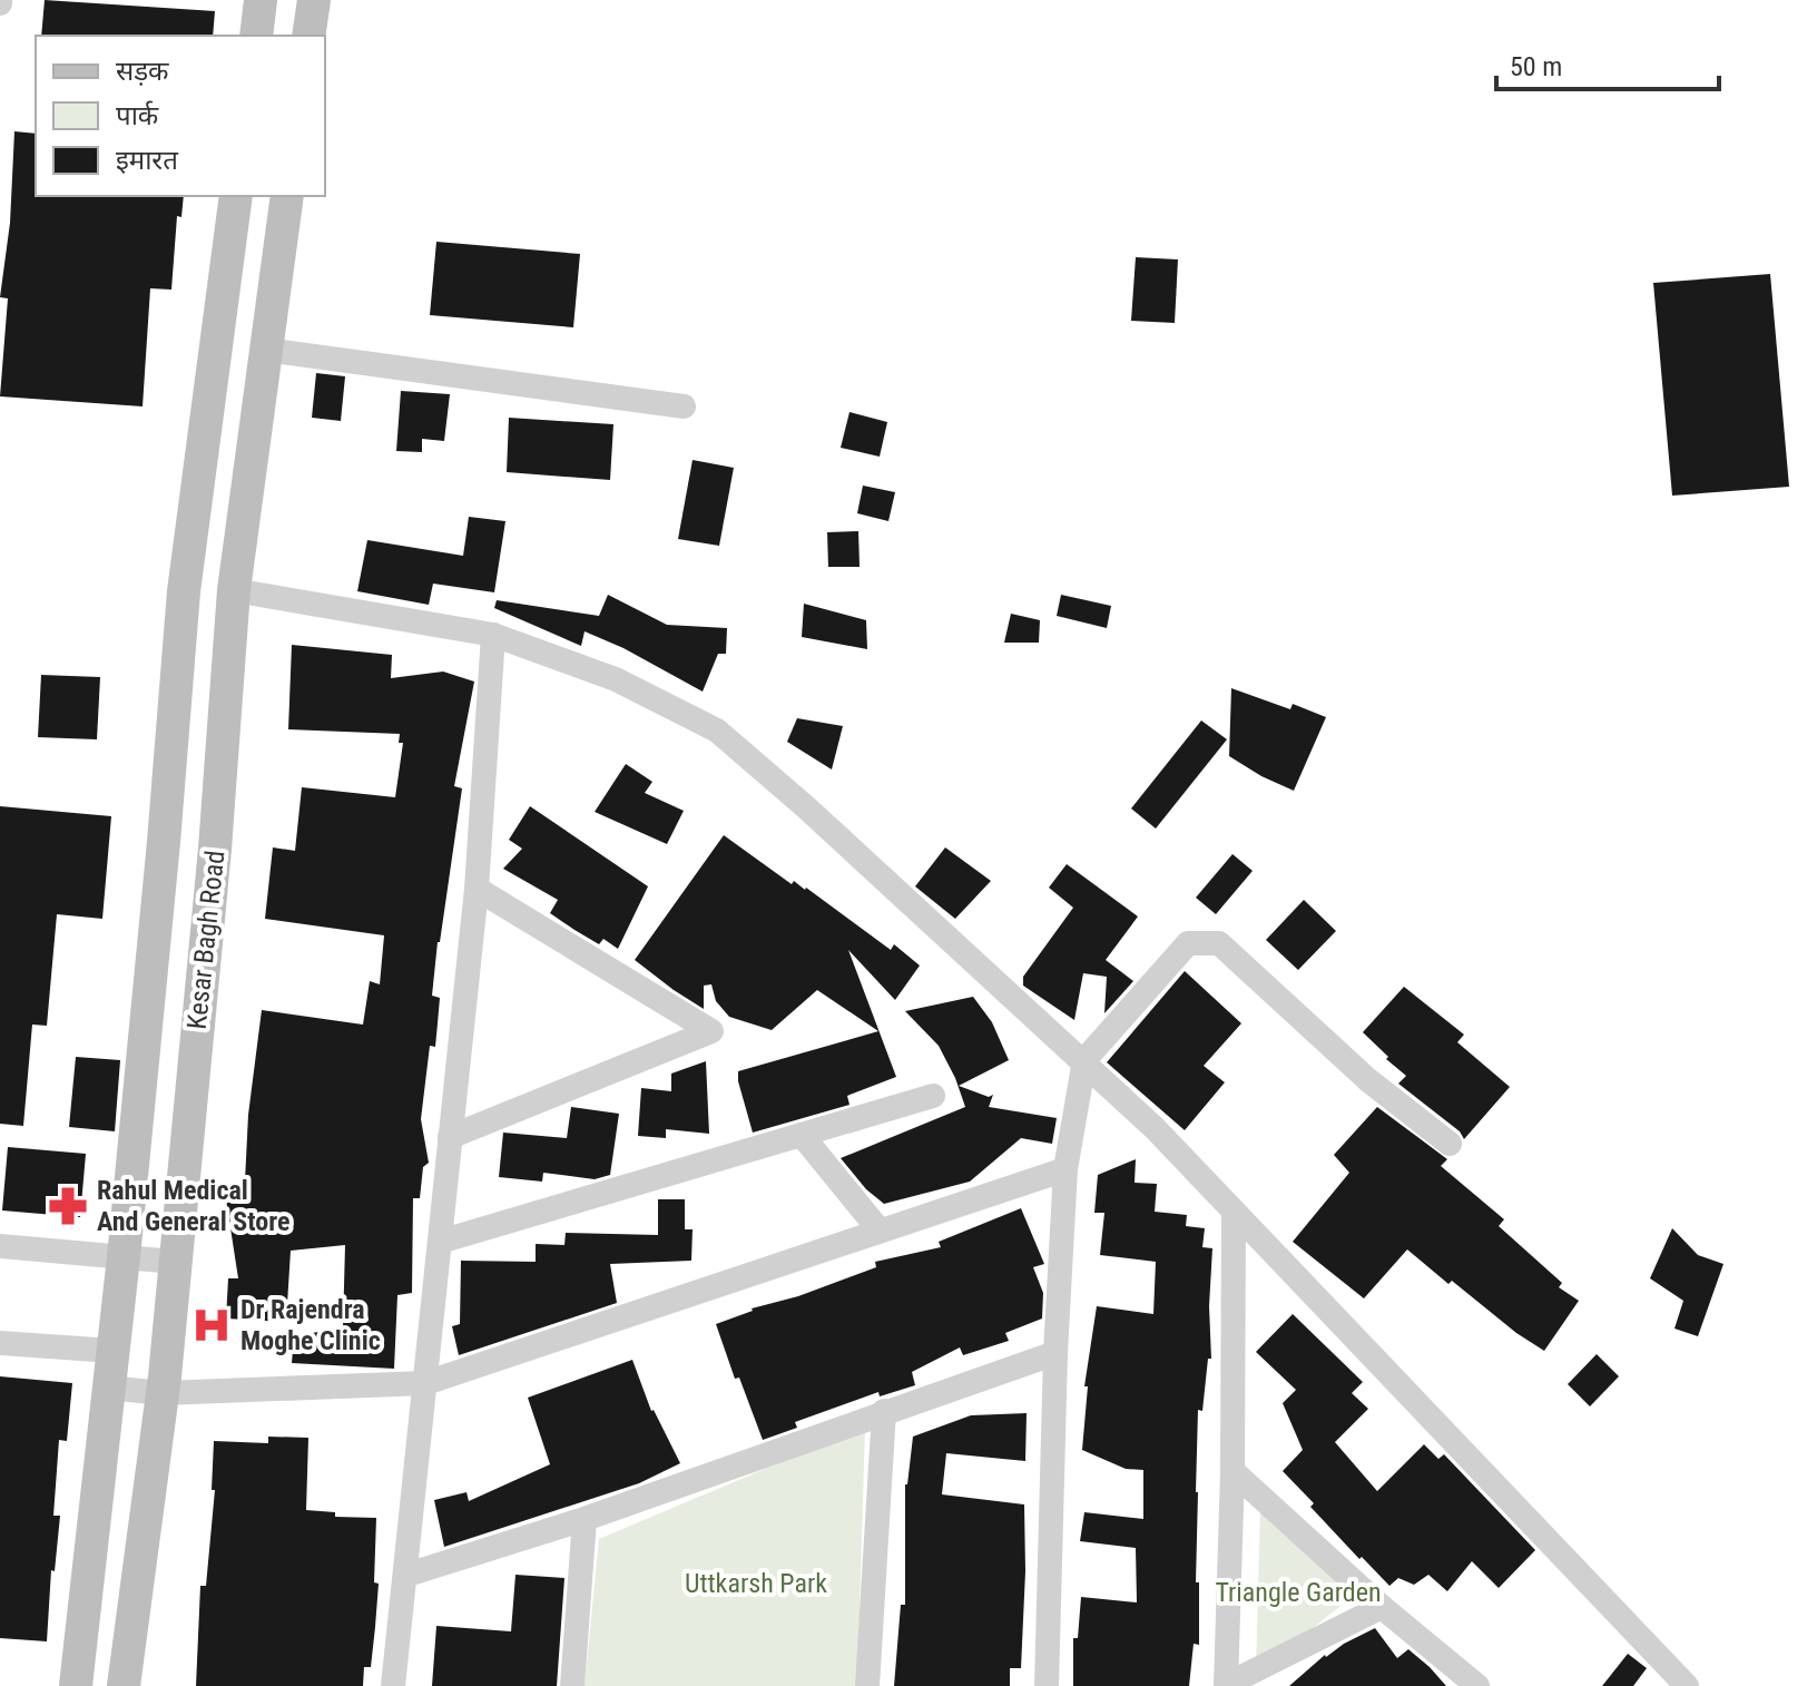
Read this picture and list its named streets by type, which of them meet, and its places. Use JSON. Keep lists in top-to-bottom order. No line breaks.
{"streets":{"main road":["Kesar Bagh Road"]},"parks":["Uttkarsh Park","Triangle Garden"],"places":{"pharmacy":["Rahul Medical And General Store"],"hospital":["Dr Rajendra Moghe Clinic"]},"legend":["सड़क","पार्क","इमारत"],"scale_bar":"50 m"}
